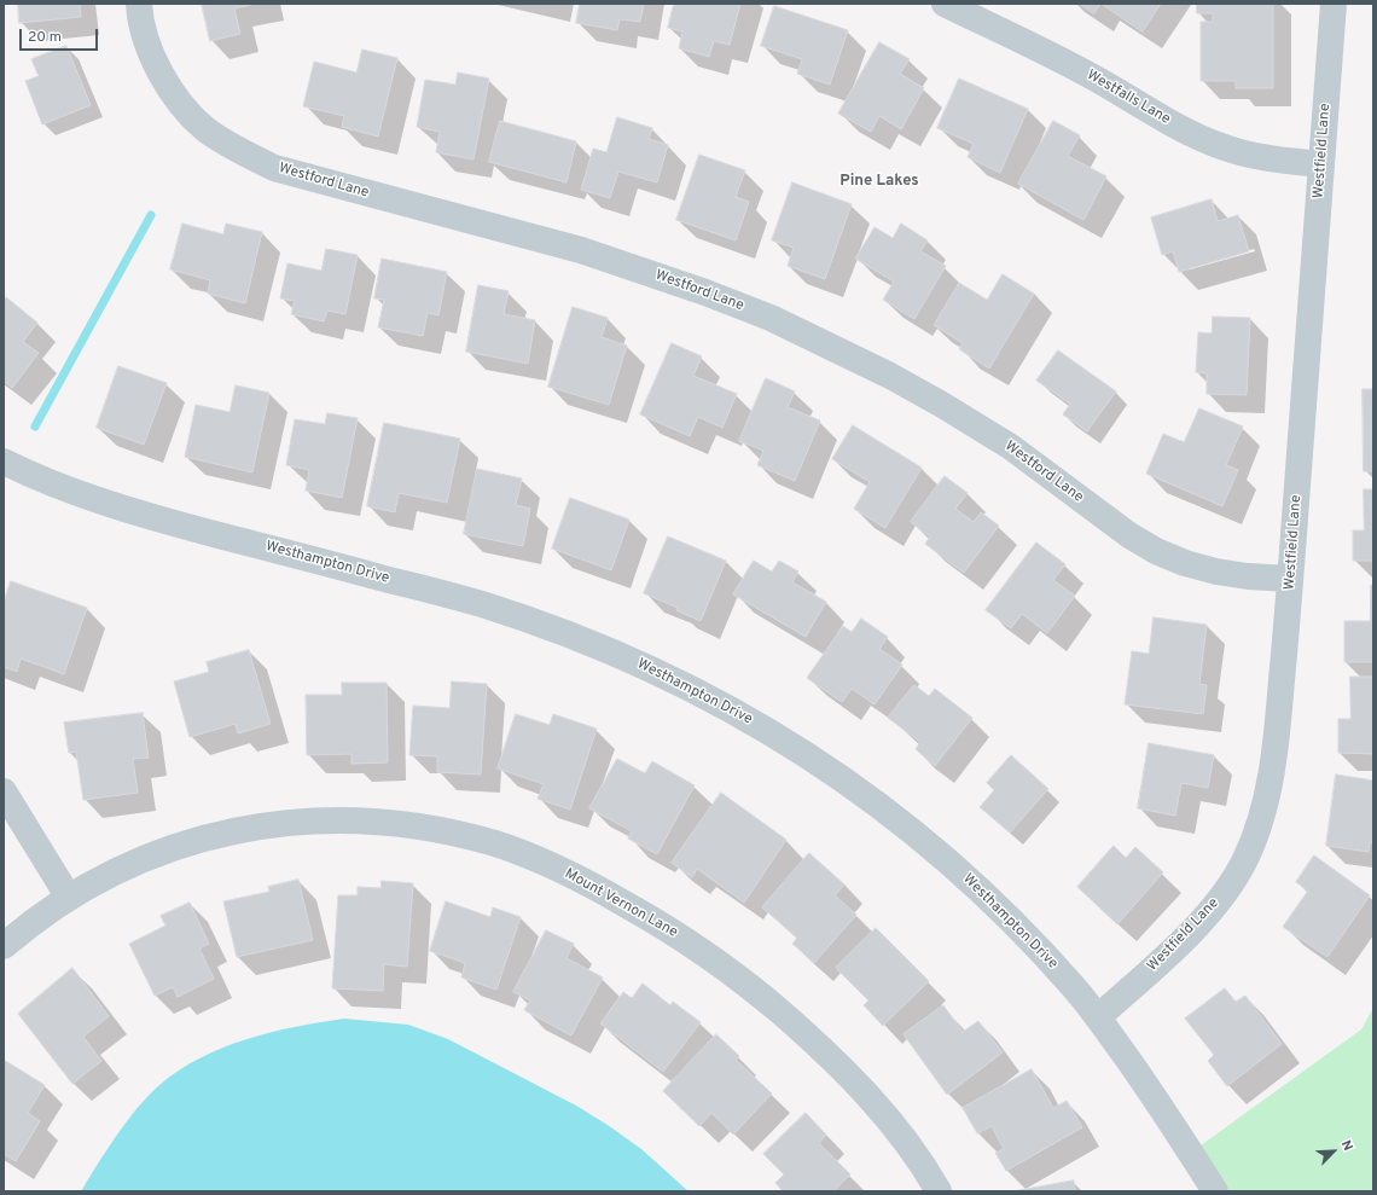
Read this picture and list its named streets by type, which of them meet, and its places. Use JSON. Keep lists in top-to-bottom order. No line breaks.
{"streets":{"street":["Westfalls Lane","Westfield Lane","Westford Lane","Westhampton Drive","Mount Vernon Lane"]},"crossings":[["Westfalls Lane","Westfield Lane"],["Westfield Lane","Westford Lane"],["Westfield Lane","Westhampton Drive"]],"districts":["Pine Lakes"],"scale_bar":"20 m","north":"top right"}
